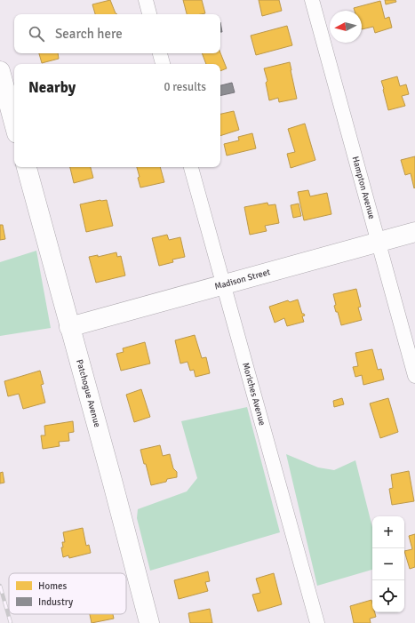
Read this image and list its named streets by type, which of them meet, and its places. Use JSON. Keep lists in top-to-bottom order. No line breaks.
{"streets":{"street":["Hampton Avenue","Madison Street","Patchogue Avenue","Moriches Avenue"]},"crossings":[["Hampton Avenue","Madison Street"],["Madison Street","Patchogue Avenue"],["Madison Street","Moriches Avenue"]],"legend":["Homes","Industry"],"north":"left","page":{"search":"Search here","heading":["Nearby","0 results"],"map_buttons":["+","−"]}}
